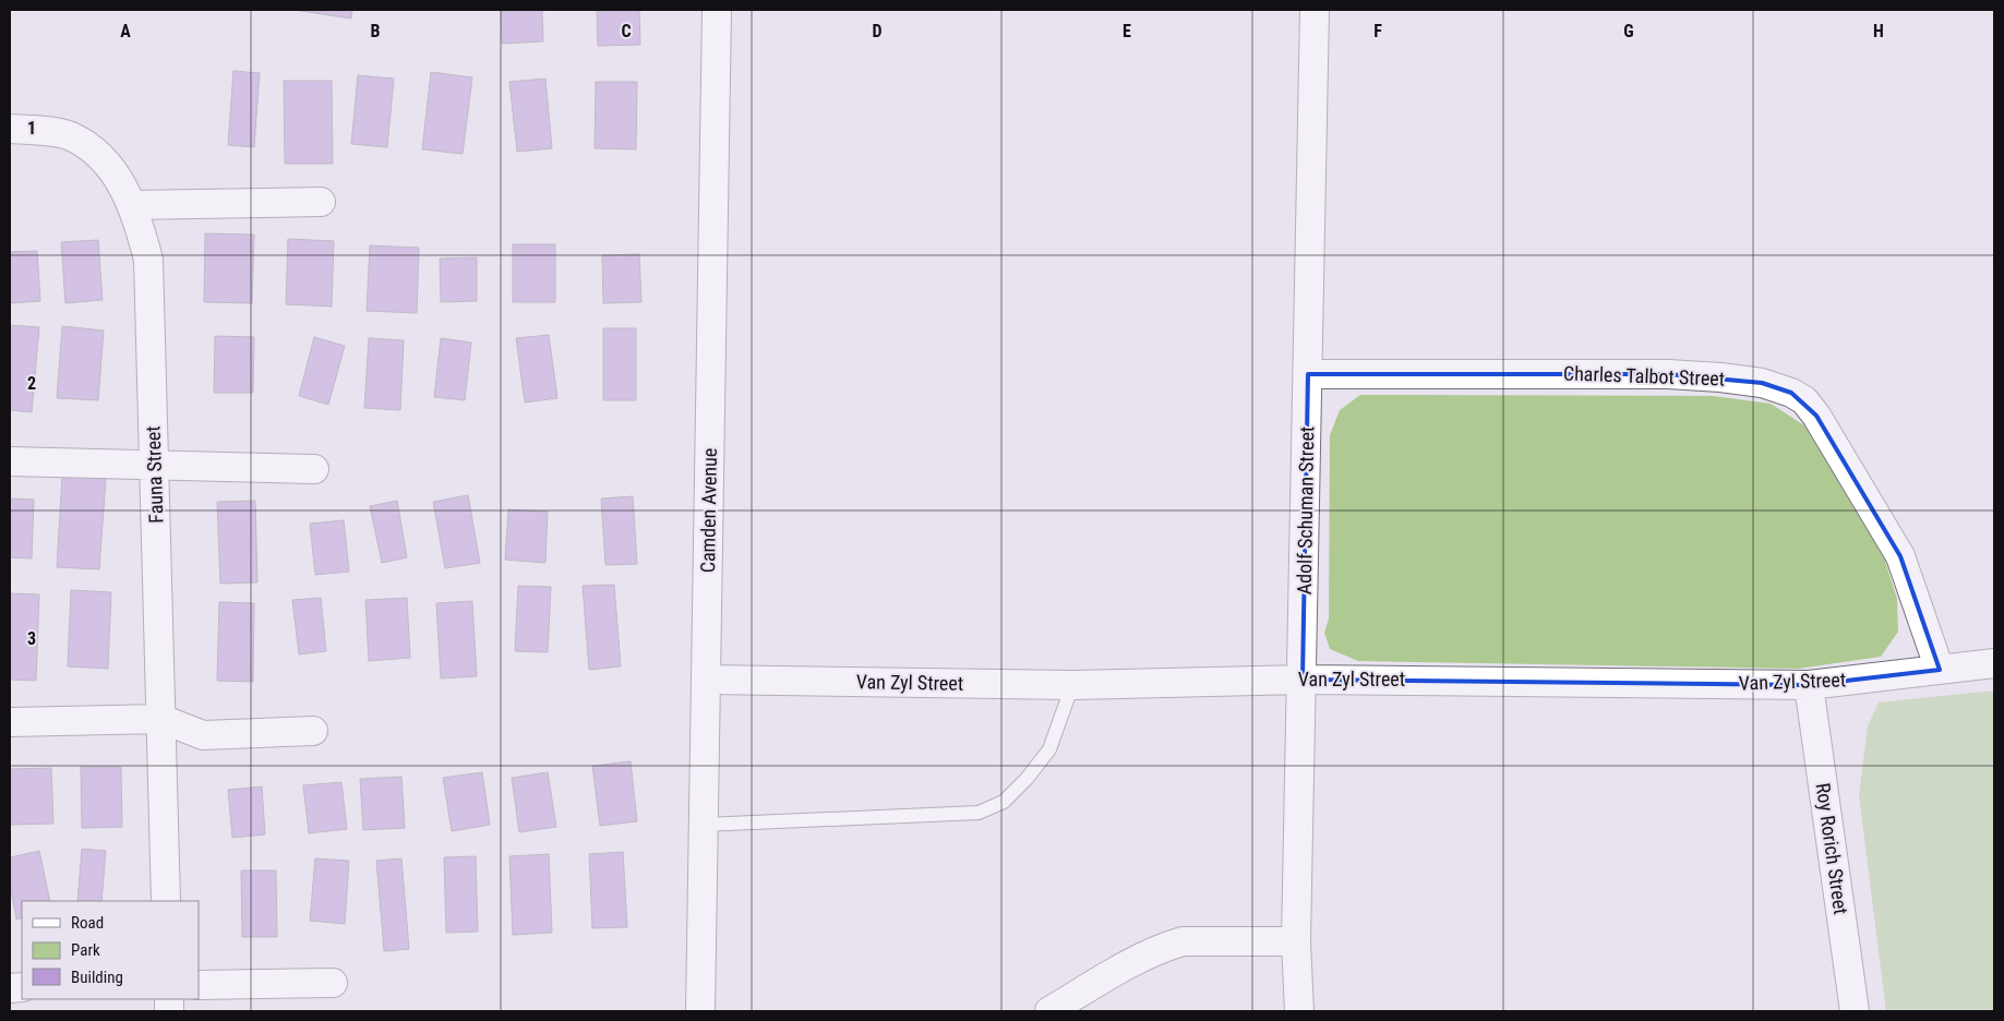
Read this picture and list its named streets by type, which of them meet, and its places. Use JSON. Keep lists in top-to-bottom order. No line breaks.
{"streets":{"street":["Charles Talbot Street","Fauna Street","Camden Avenue","Adolf Schuman Street","Van Zyl Street","Roy Rorich Street"]},"crossings":[["Charles Talbot Street","Adolf Schuman Street"],["Charles Talbot Street","Van Zyl Street"],["Camden Avenue","Van Zyl Street"],["Adolf Schuman Street","Van Zyl Street"],["Van Zyl Street","Roy Rorich Street"]],"legend":["Road","Park","Building"],"grid":{"columns":["A","B","C","D","E","F","G","H"],"rows":["1","2","3"]}}
